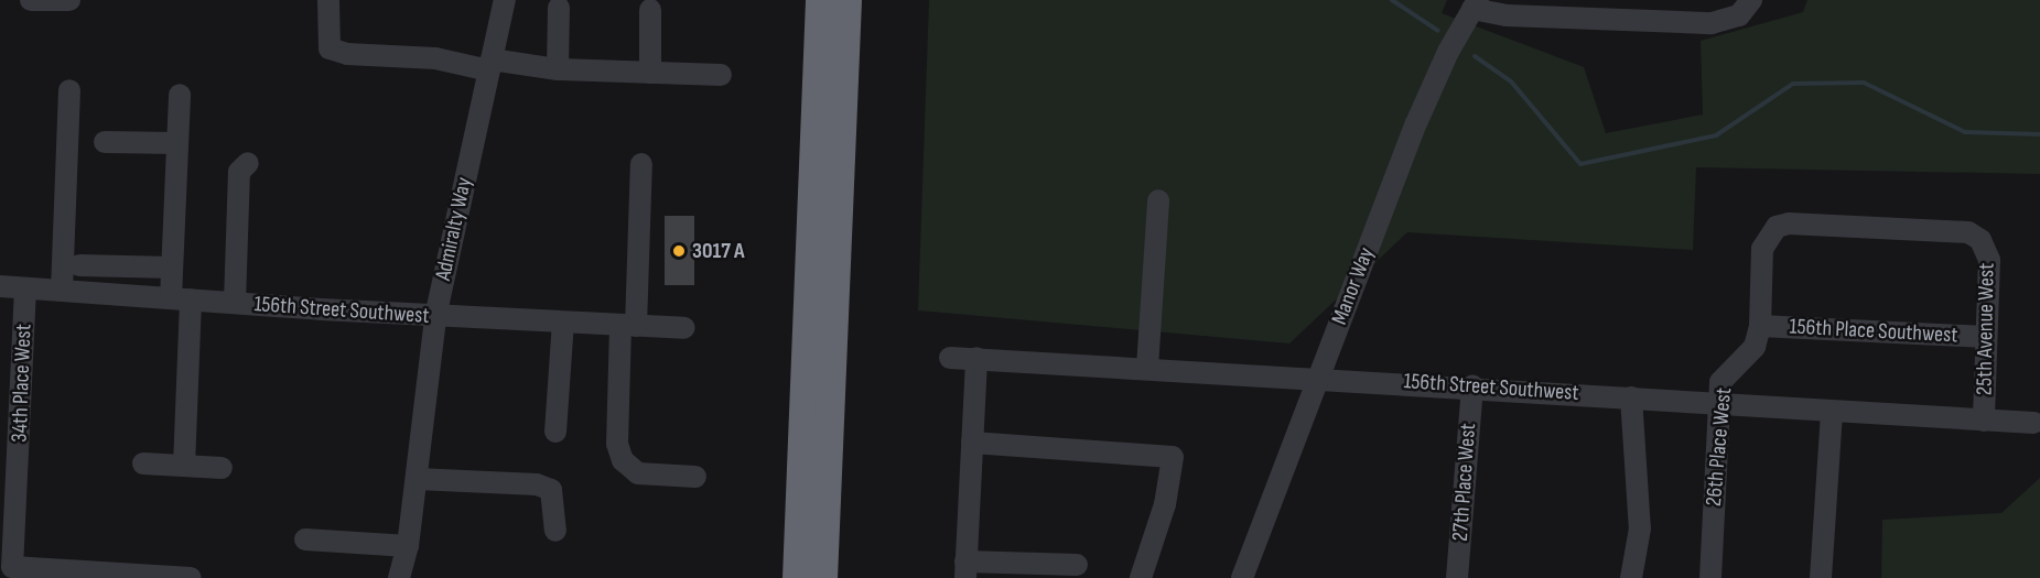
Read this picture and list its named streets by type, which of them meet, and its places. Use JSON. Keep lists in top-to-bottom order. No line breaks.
{"streets":{"street":["Admiralty Way","Manor Way","156th Street Southwest","25th Avenue West","156th Place Southwest","34th Place West","26th Place West","27th Place West"]},"crossings":[["Admiralty Way","156th Street Southwest"],["Manor Way","156th Street Southwest"],["156th Street Southwest","25th Avenue West"],["156th Street Southwest","34th Place West"],["156th Street Southwest","26th Place West"],["156th Street Southwest","27th Place West"],["25th Avenue West","156th Place Southwest"],["25th Avenue West","26th Place West"],["156th Place Southwest","26th Place West"]],"places":["3017 A"]}
